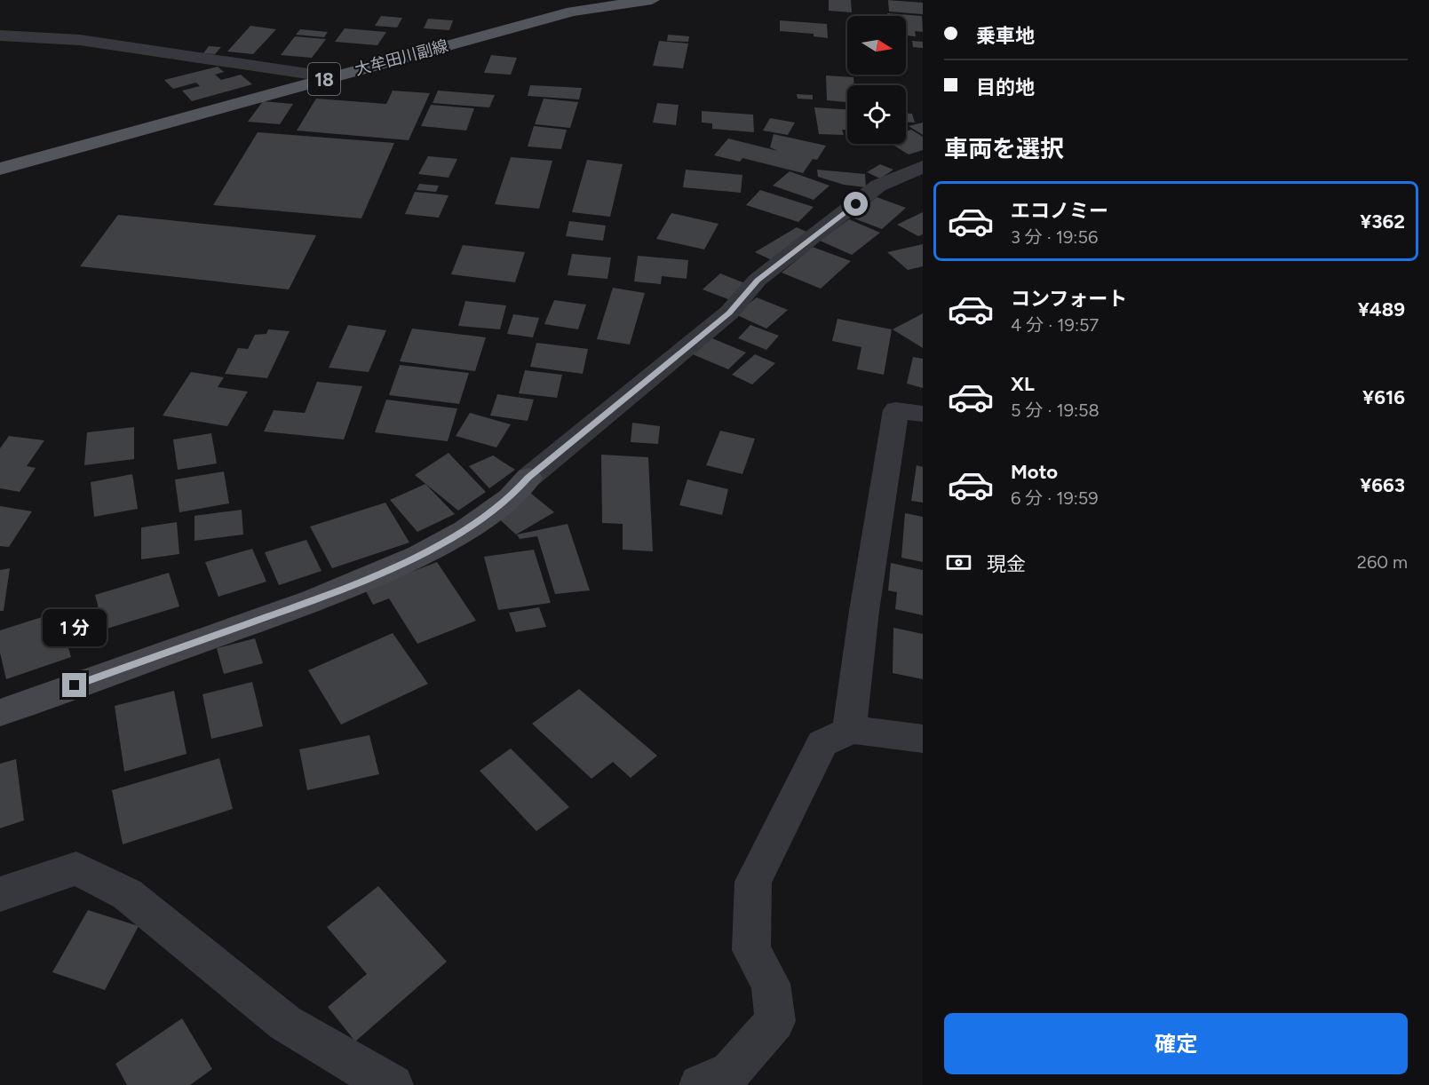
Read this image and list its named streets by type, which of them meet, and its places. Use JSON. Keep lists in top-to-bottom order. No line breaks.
{"streets":{"main road":["大牟田川副線","18"]},"north":"right","page":{"banner":["乗車地","目的地"],"heading":"車両を選択","list":[{"name":"エコノミー","note":"3 分 · 19:56","value":"¥362"},{"name":"コンフォート","note":"4 分 · 19:57","value":"¥489"},{"name":"XL","note":"5 分 · 19:58","value":"¥616"},{"name":"Moto","note":"6 分 · 19:59","value":"¥663"}],"pay":["現金","260 m"],"bubble":"1 分","buttons":"確定"}}
